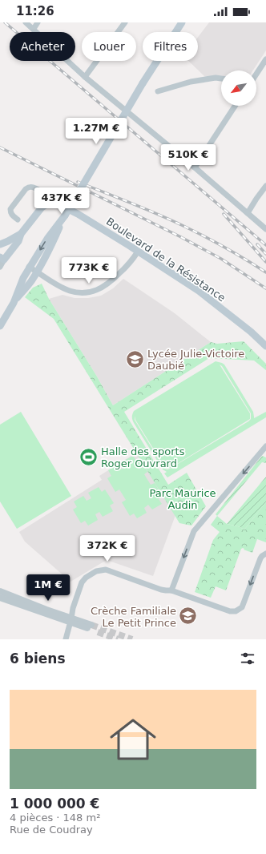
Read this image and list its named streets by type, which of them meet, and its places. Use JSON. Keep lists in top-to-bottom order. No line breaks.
{"streets":{"main road":["Boulevard de la Résistance"]},"parks":["Parc Maurice Audin"],"places":{"school or university":["Lycée Julie-Victoire Daubié","Crèche Familiale Le Petit Prince"],"sports":["Halle des sports Roger Ouvrard"]},"north":"bottom left","page":{"status":"11:26","chip":["Acheter","Louer","Filtres"],"price":["1.27M €","510K €","437K €","773K €","372K €","1M €"],"heading":"6 biens","list":[{"name":"1 000 000 €","note":"4 pièces · 148 m² · Rue de Coudray"}]}}
